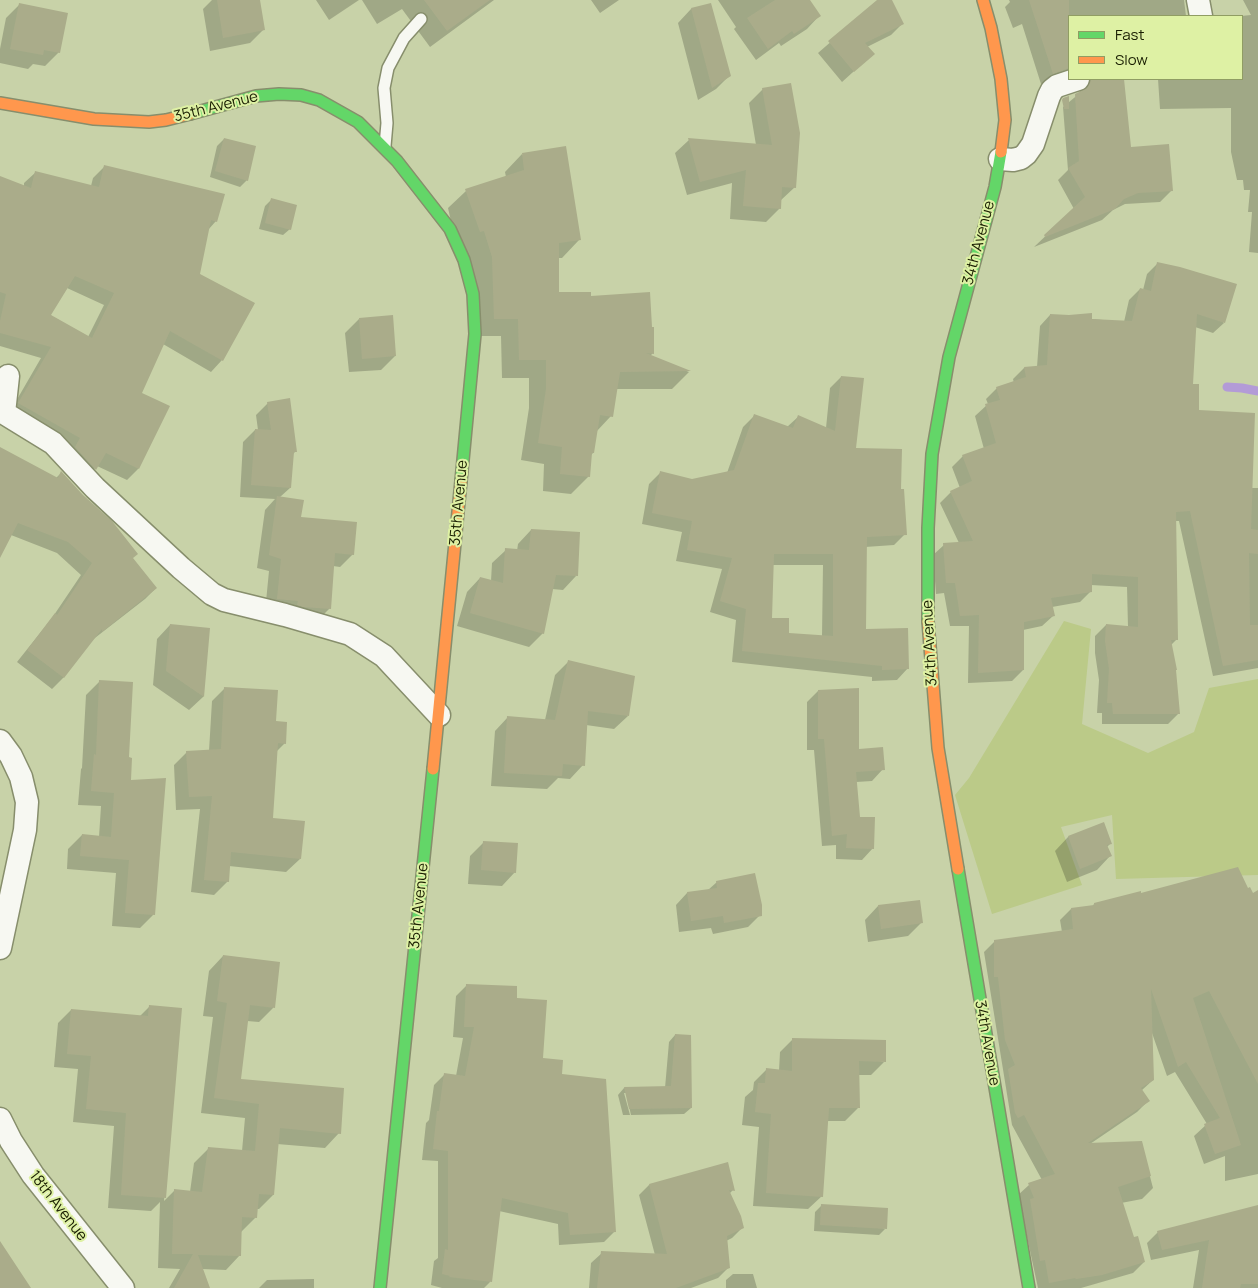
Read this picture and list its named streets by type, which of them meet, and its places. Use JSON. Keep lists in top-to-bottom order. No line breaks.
{"streets":{"street":["35th Avenue","34th Avenue","18th Avenue"]},"legend":["Fast","Slow"]}
